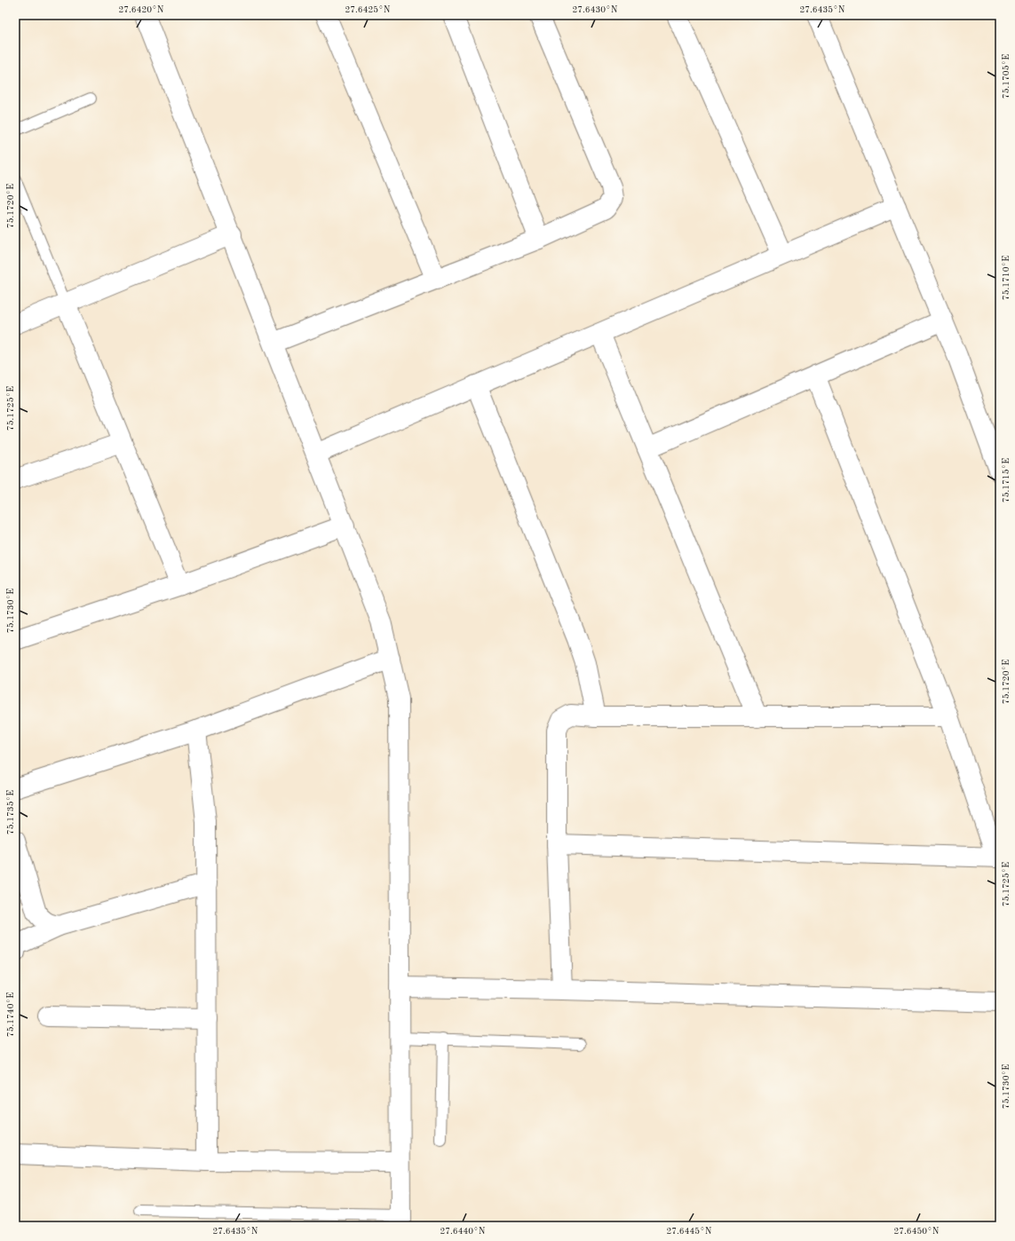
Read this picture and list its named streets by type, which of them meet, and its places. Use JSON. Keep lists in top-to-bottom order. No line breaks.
{"coordinates":["27.6420°N","27.6425°N","27.6430°N","27.6435°N","75.1705°E","75.1720°E","75.1710°E","75.1725°E","75.1715°E","75.1730°E","75.1735°E","75.1740°E","27.6440°N","27.6445°N","27.6450°N"]}
